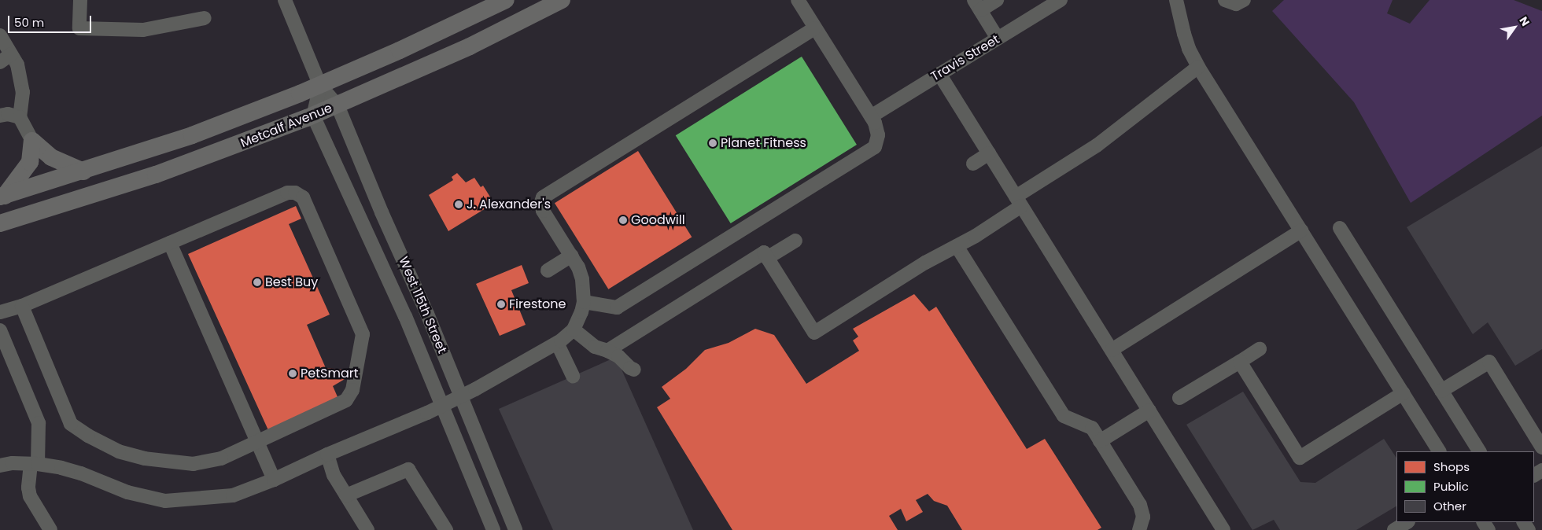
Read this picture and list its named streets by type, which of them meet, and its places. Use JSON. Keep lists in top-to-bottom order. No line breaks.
{"streets":{"main road":["Metcalf Avenue"],"street":["Travis Street","West 115th Street"]},"crossings":[["Metcalf Avenue","West 115th Street"]],"places":["Planet Fitness","J. Alexander's","Goodwill","Best Buy","Firestone","PetSmart"],"legend":["Shops","Public","Other"],"scale_bar":"50 m","north":"top right"}
